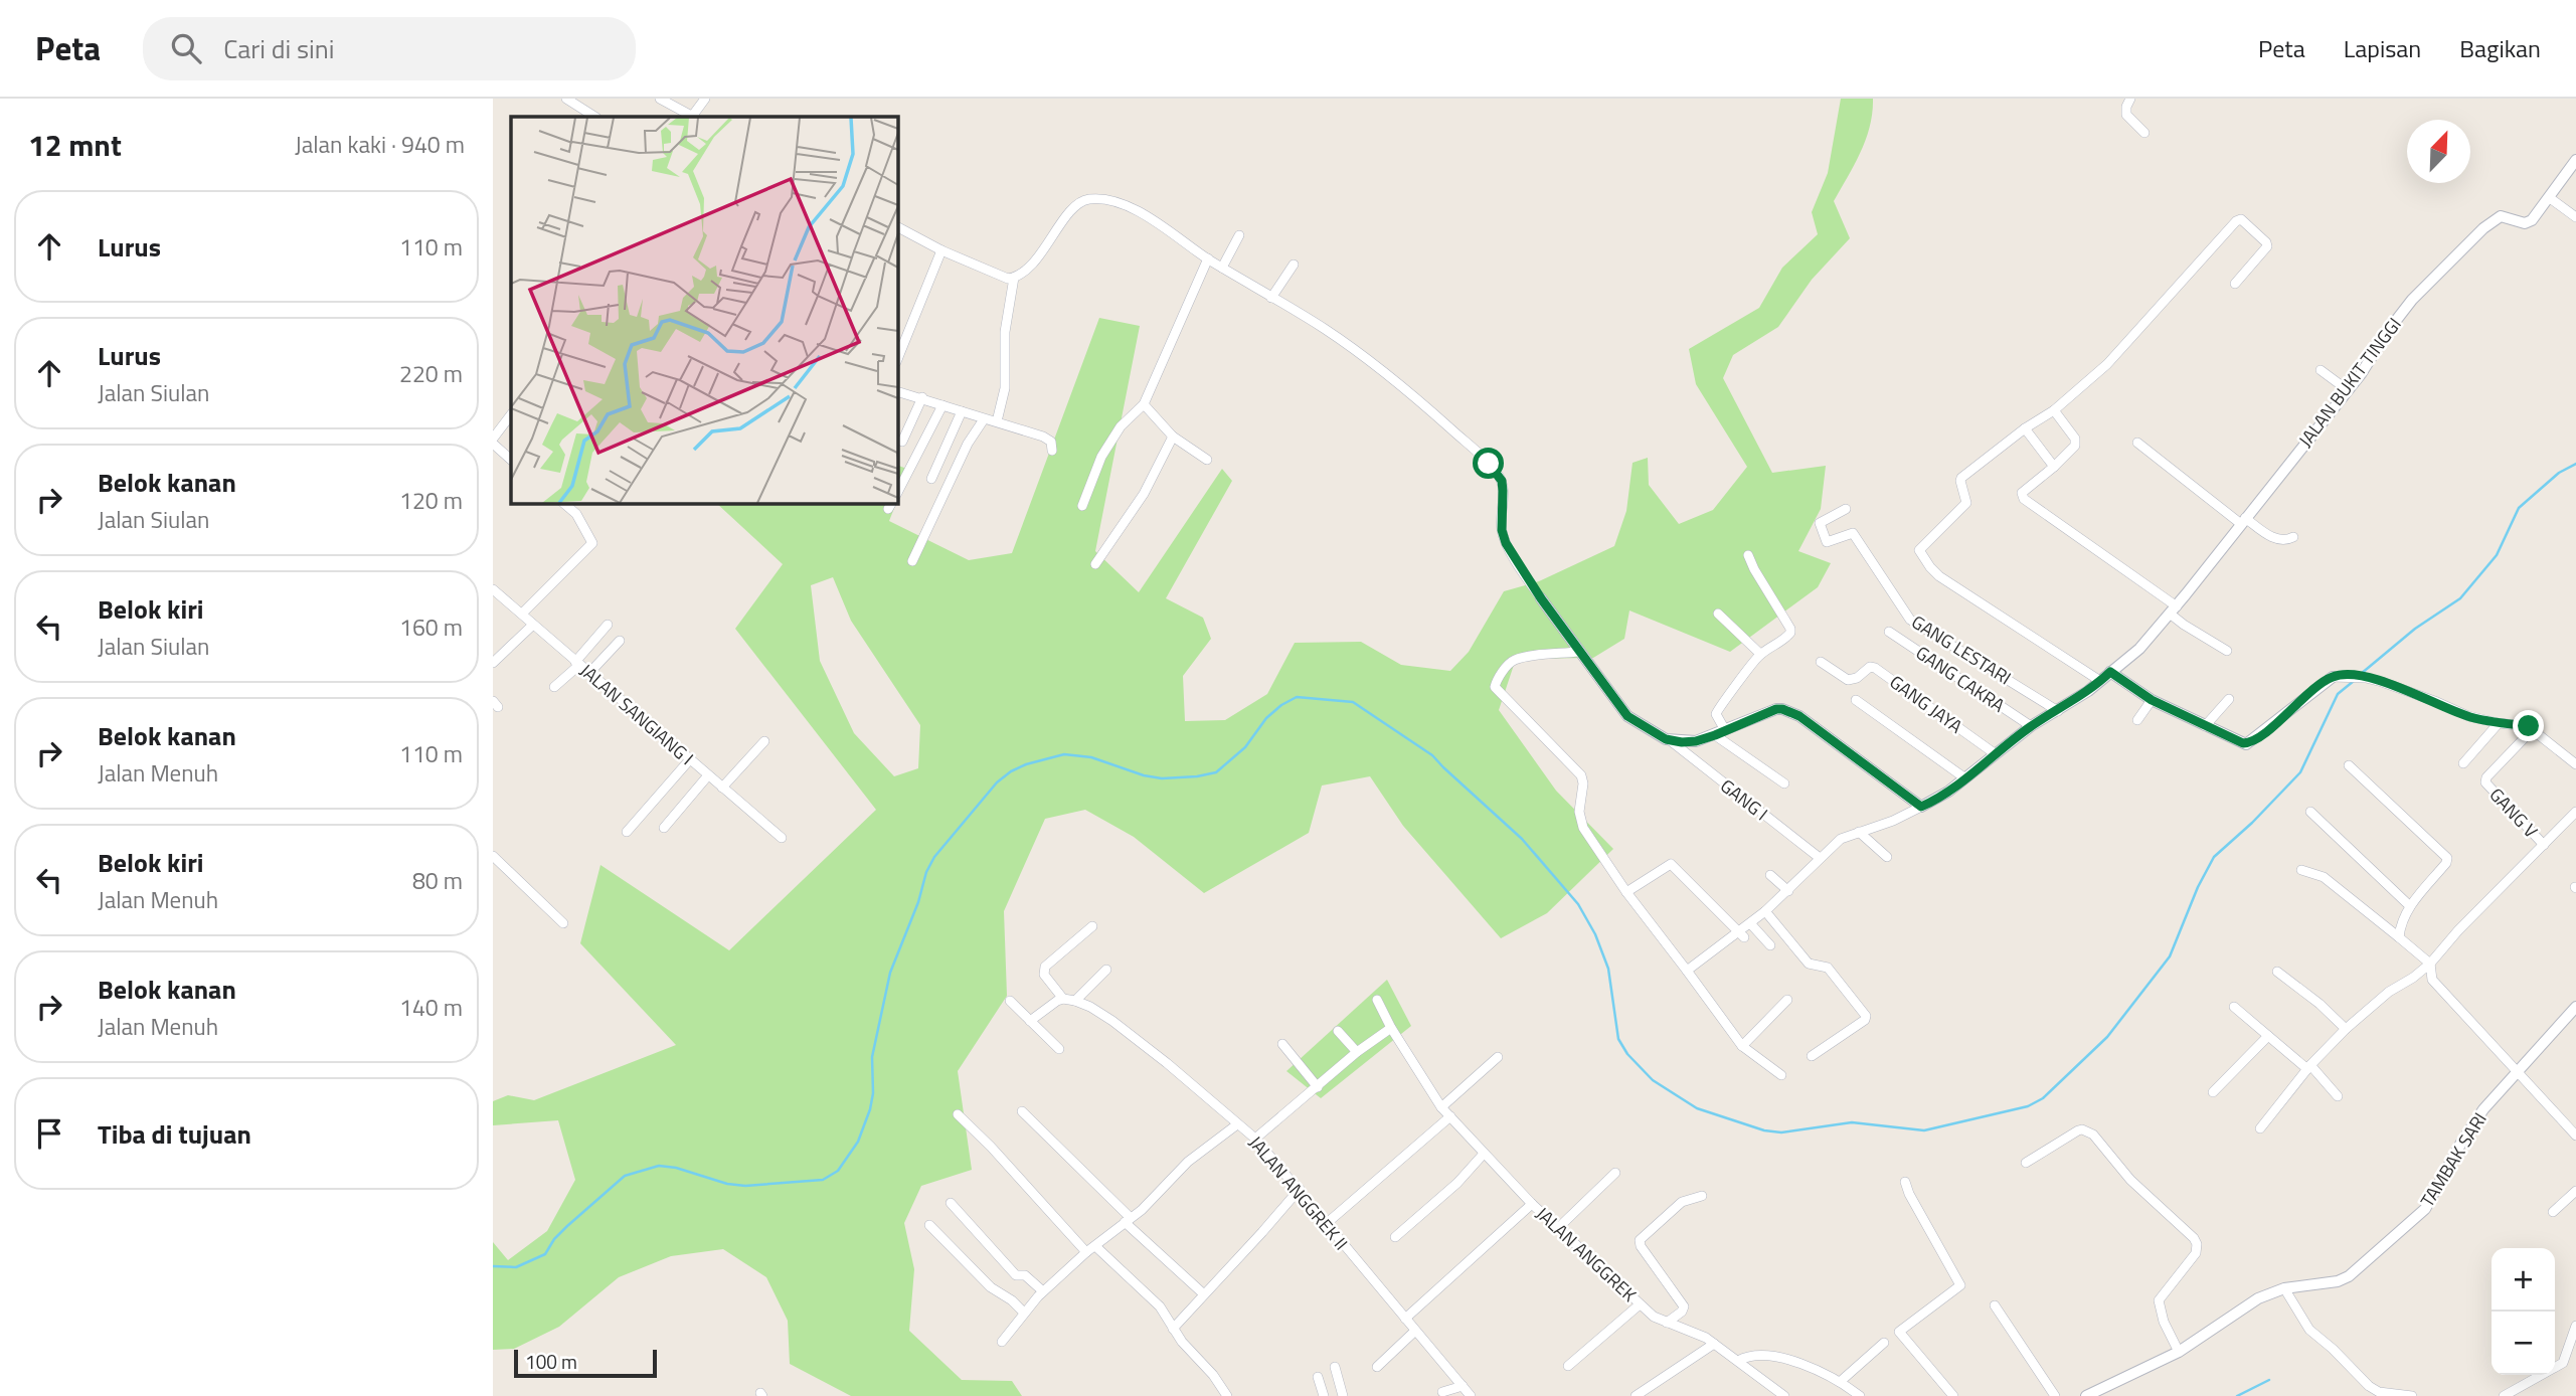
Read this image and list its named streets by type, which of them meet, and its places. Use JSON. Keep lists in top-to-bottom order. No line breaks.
{"streets":{"street":["JALAN BUKIT TINGGI","GANG LESTARI","GANG CAKRA","GANG JAYA","JALAN SANGIANG I","GANG I","GANG V","TAMBAK SARI","JALAN ANGGREK II","JALAN ANGGREK"]},"crossings":[["JALAN BUKIT TINGGI","GANG LESTARI"],["JALAN BUKIT TINGGI","GANG CAKRA"],["JALAN BUKIT TINGGI","GANG JAYA"],["JALAN ANGGREK II","JALAN ANGGREK"]],"scale_bar":"100 m","north":"top right","page":{"header":"Peta","search":"Cari di sini","nav":["Peta","Lapisan","Bagikan"],"heading":["12 mnt","Jalan kaki · 940 m"],"list":[["Lurus","110 m"],["Lurus","Jalan Siulan","220 m"],["Belok kanan","Jalan Siulan","120 m"],["Belok kiri","Jalan Siulan","160 m"],["Belok kanan","Jalan Menuh","110 m"],["Belok kiri","Jalan Menuh","80 m"],["Belok kanan","Jalan Menuh","140 m"],"Tiba di tujuan"],"map_buttons":["+","−"],"scale":"100 m"}}
